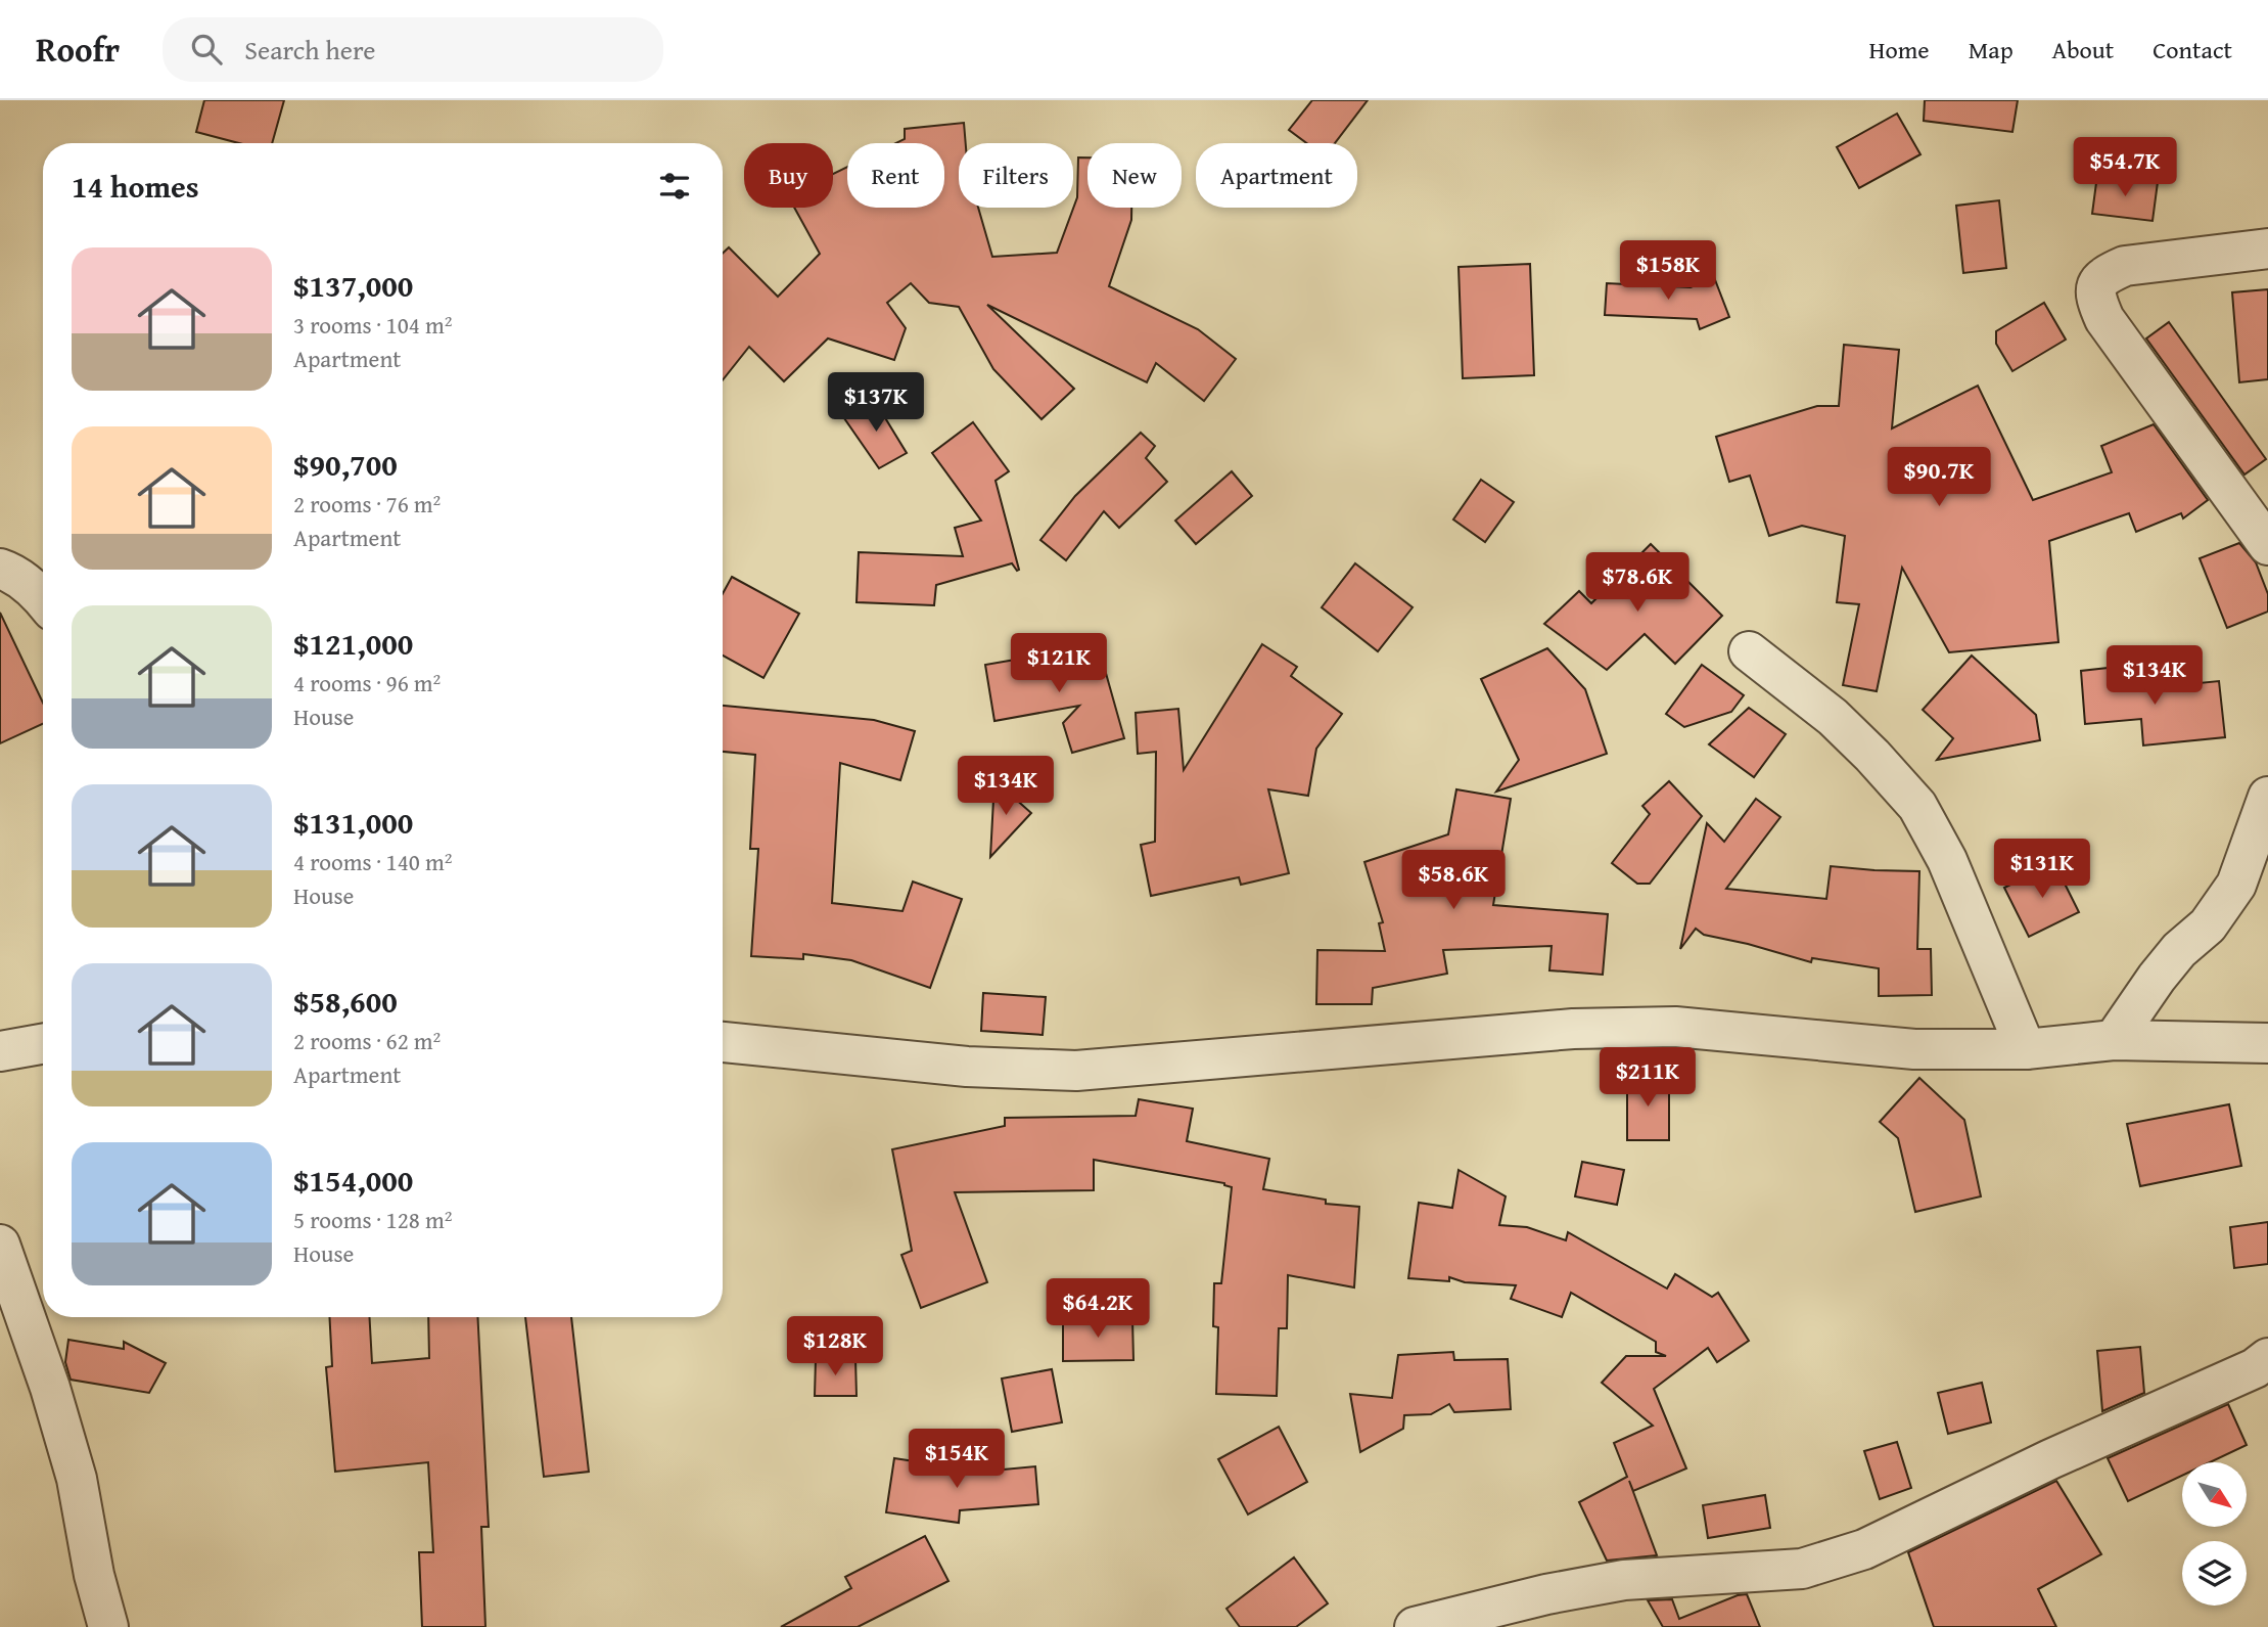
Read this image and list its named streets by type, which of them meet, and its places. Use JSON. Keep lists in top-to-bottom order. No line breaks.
{"north":"bottom right","page":{"header":"Roofr","search":"Search here","nav":["Home","Map","About","Contact"],"price":["$54.7K","$158K","$137K","$90.7K","$78.6K","$121K","$134K","$134K","$131K","$58.6K","$211K","$64.2K","$128K","$154K"],"chip":["Buy","Rent","Filters","New","Apartment"],"heading":"14 homes","list":[{"name":"$137,000","note":"3 rooms · 104 m² · Apartment"},{"name":"$90,700","note":"2 rooms · 76 m² · Apartment"},{"name":"$121,000","note":"4 rooms · 96 m² · House"},{"name":"$131,000","note":"4 rooms · 140 m² · House"},{"name":"$58,600","note":"2 rooms · 62 m² · Apartment"},{"name":"$154,000","note":"5 rooms · 128 m² · House"}]}}
